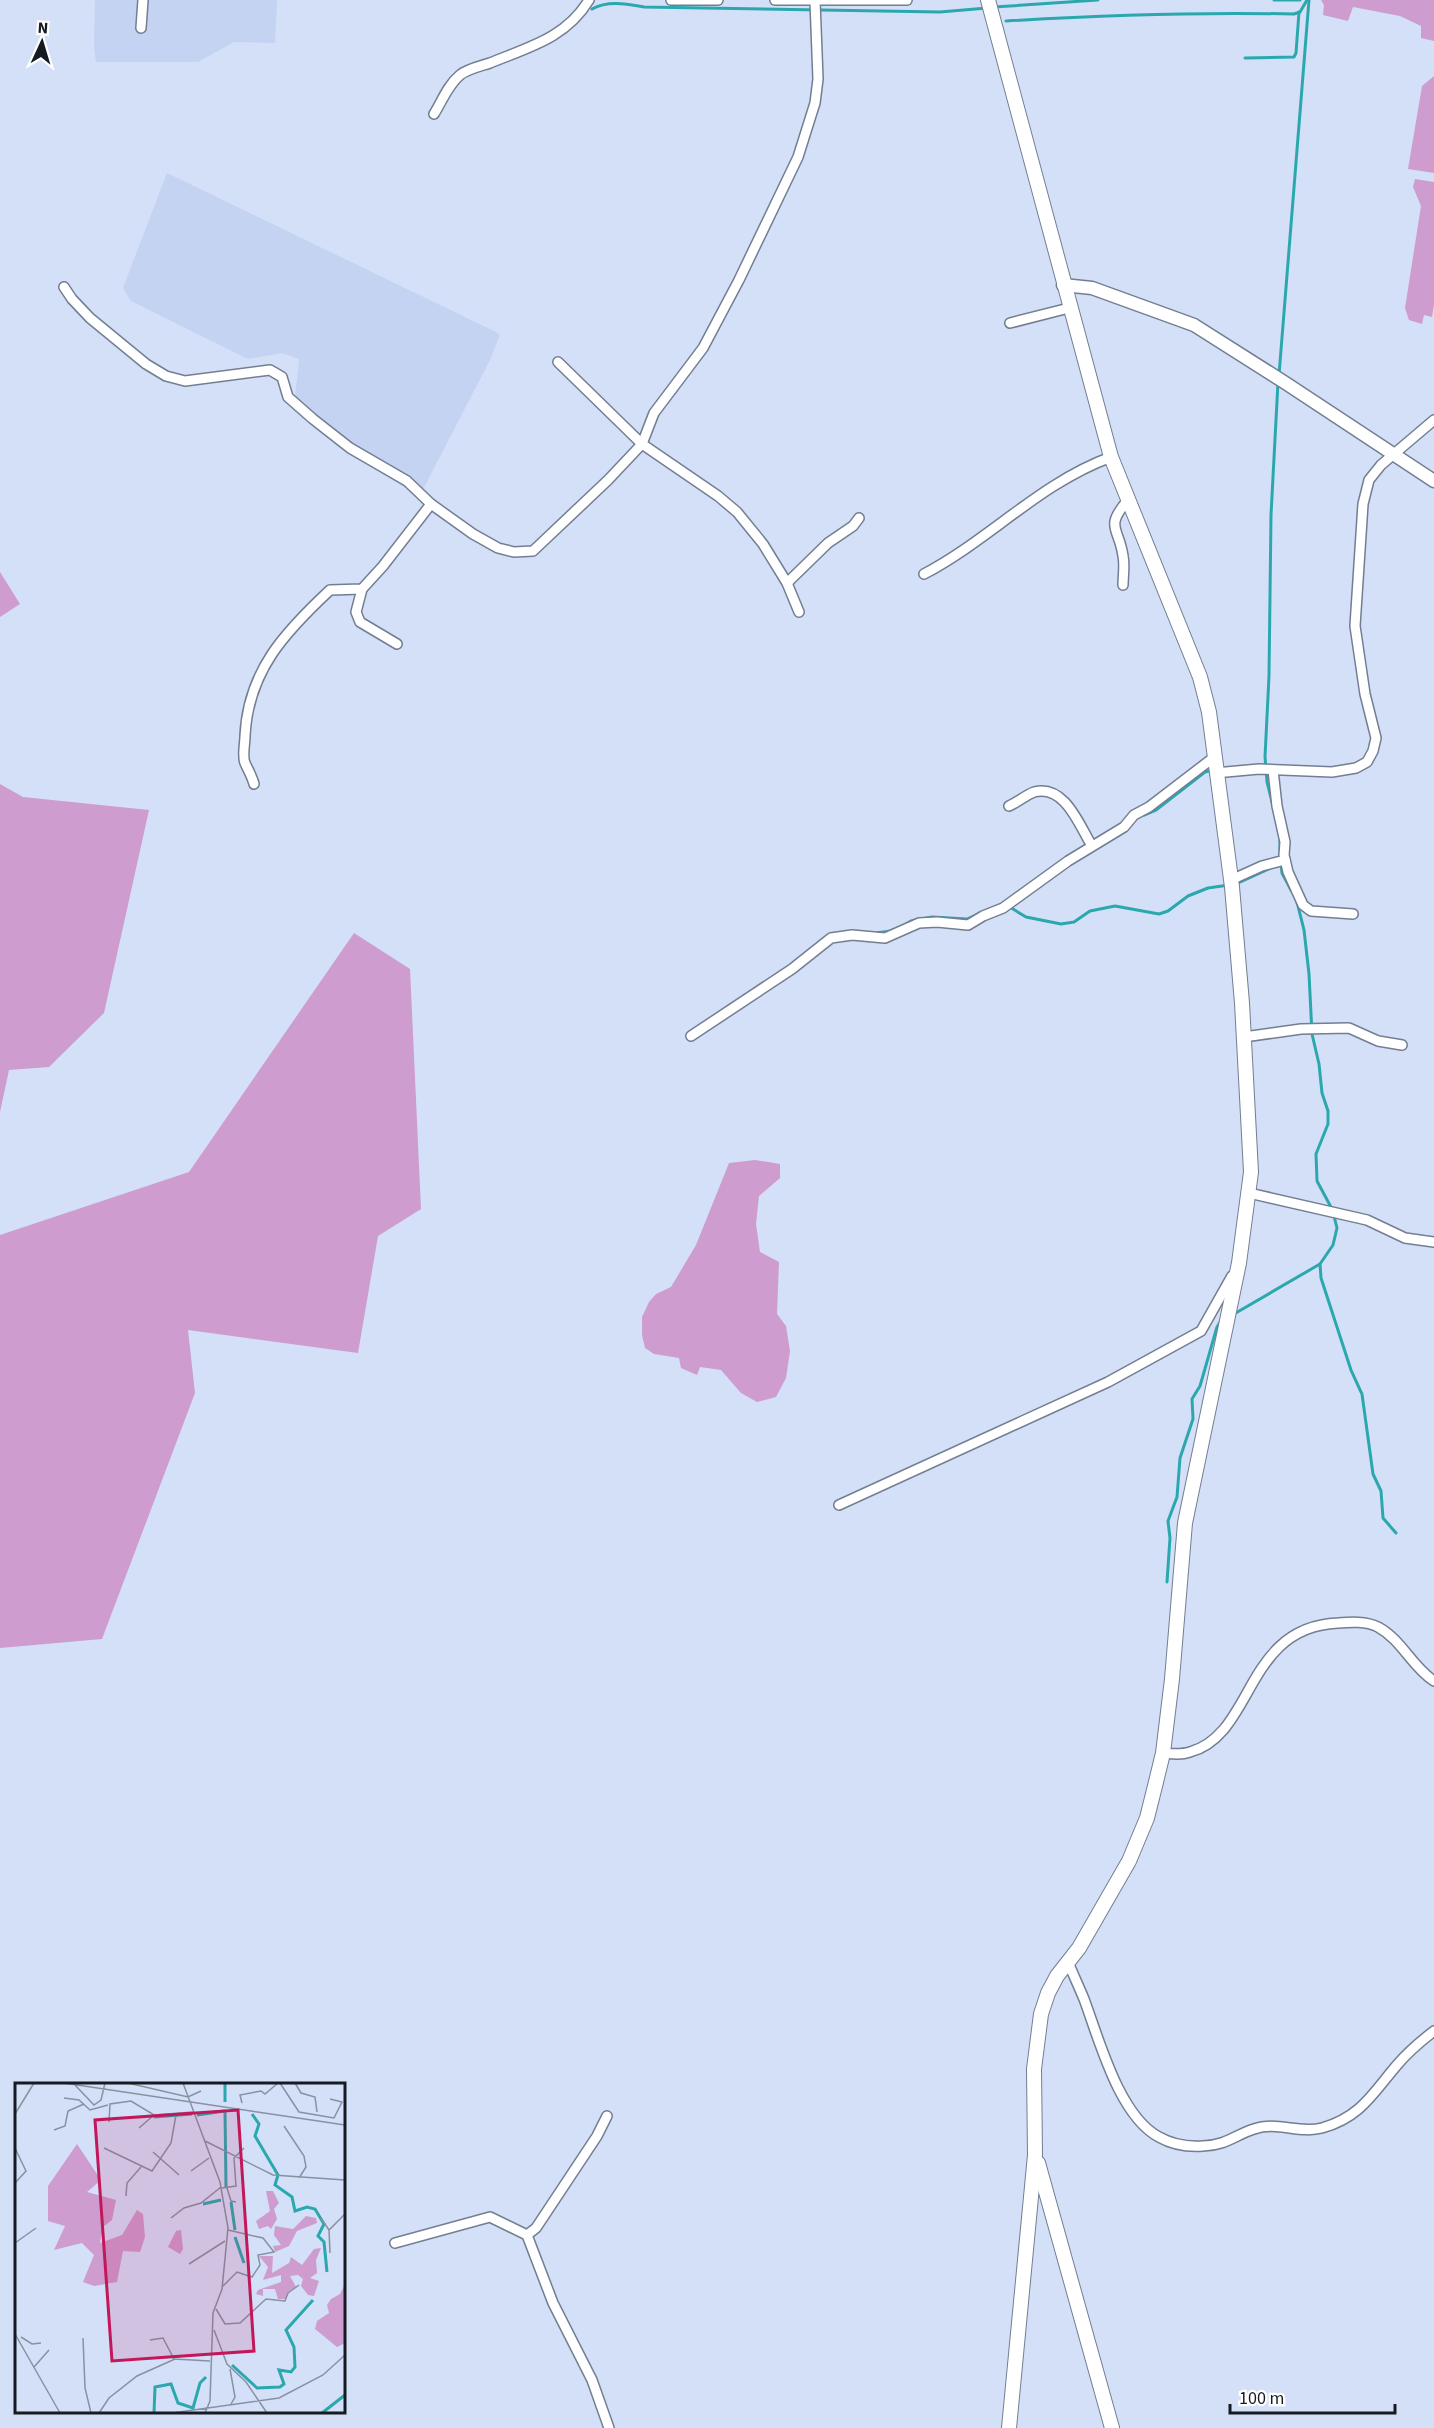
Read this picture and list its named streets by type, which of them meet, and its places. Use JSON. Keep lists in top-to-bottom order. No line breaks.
{"scale_bar":"100 m","north":"top"}
